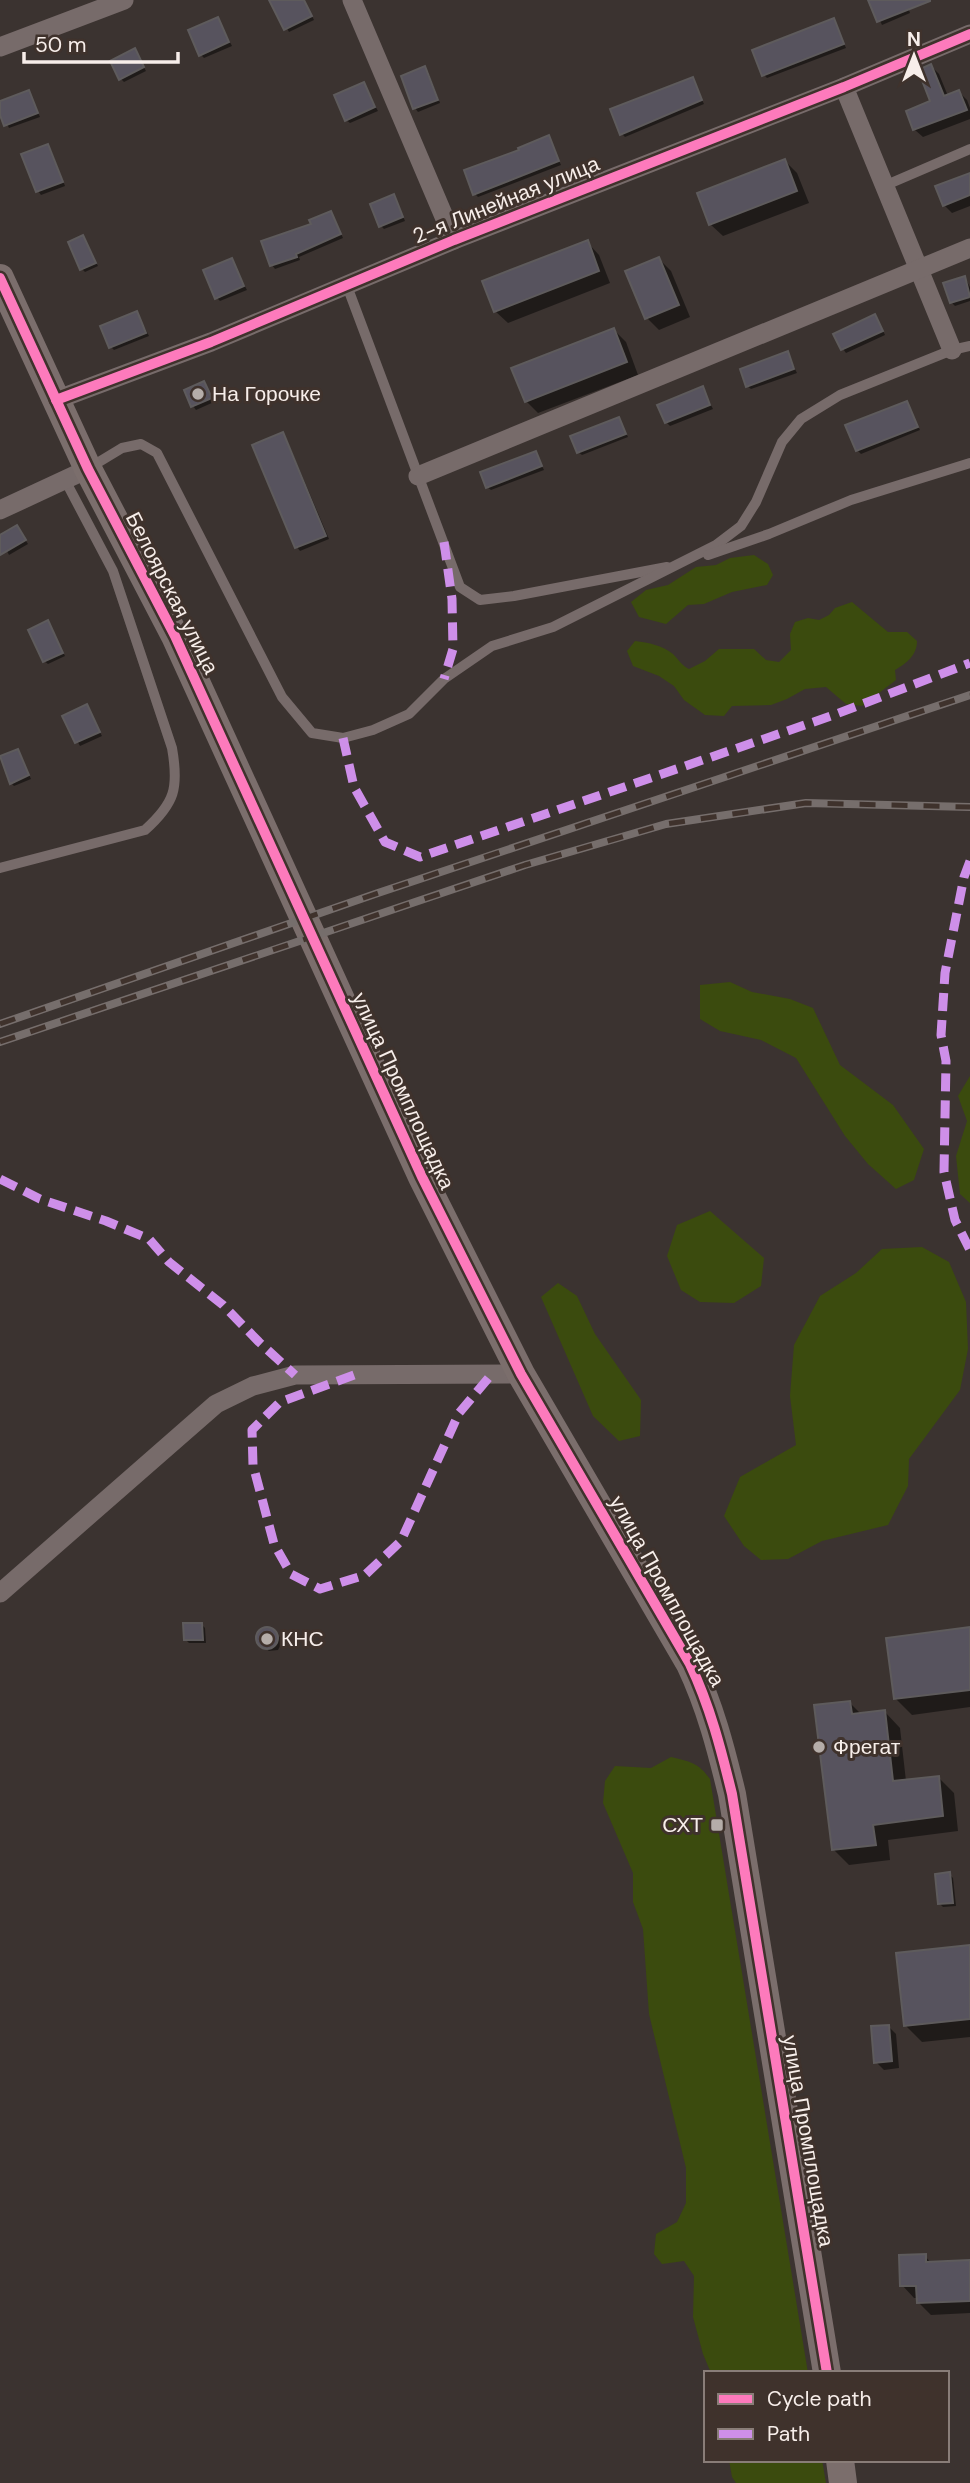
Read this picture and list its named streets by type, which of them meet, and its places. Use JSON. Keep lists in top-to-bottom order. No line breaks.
{"streets":{"street":["2-я Линейная улица","Белоярская улица","улица Промплощадка"]},"crossings":[["2-я Линейная улица","Белоярская улица"],["Белоярская улица","улица Промплощадка"]],"places":{"other":["На Горочке","КНС","Фрегат"],"transit":["СХТ"]},"legend":["Cycle path","Path"],"scale_bar":"50 m","north":"top"}
